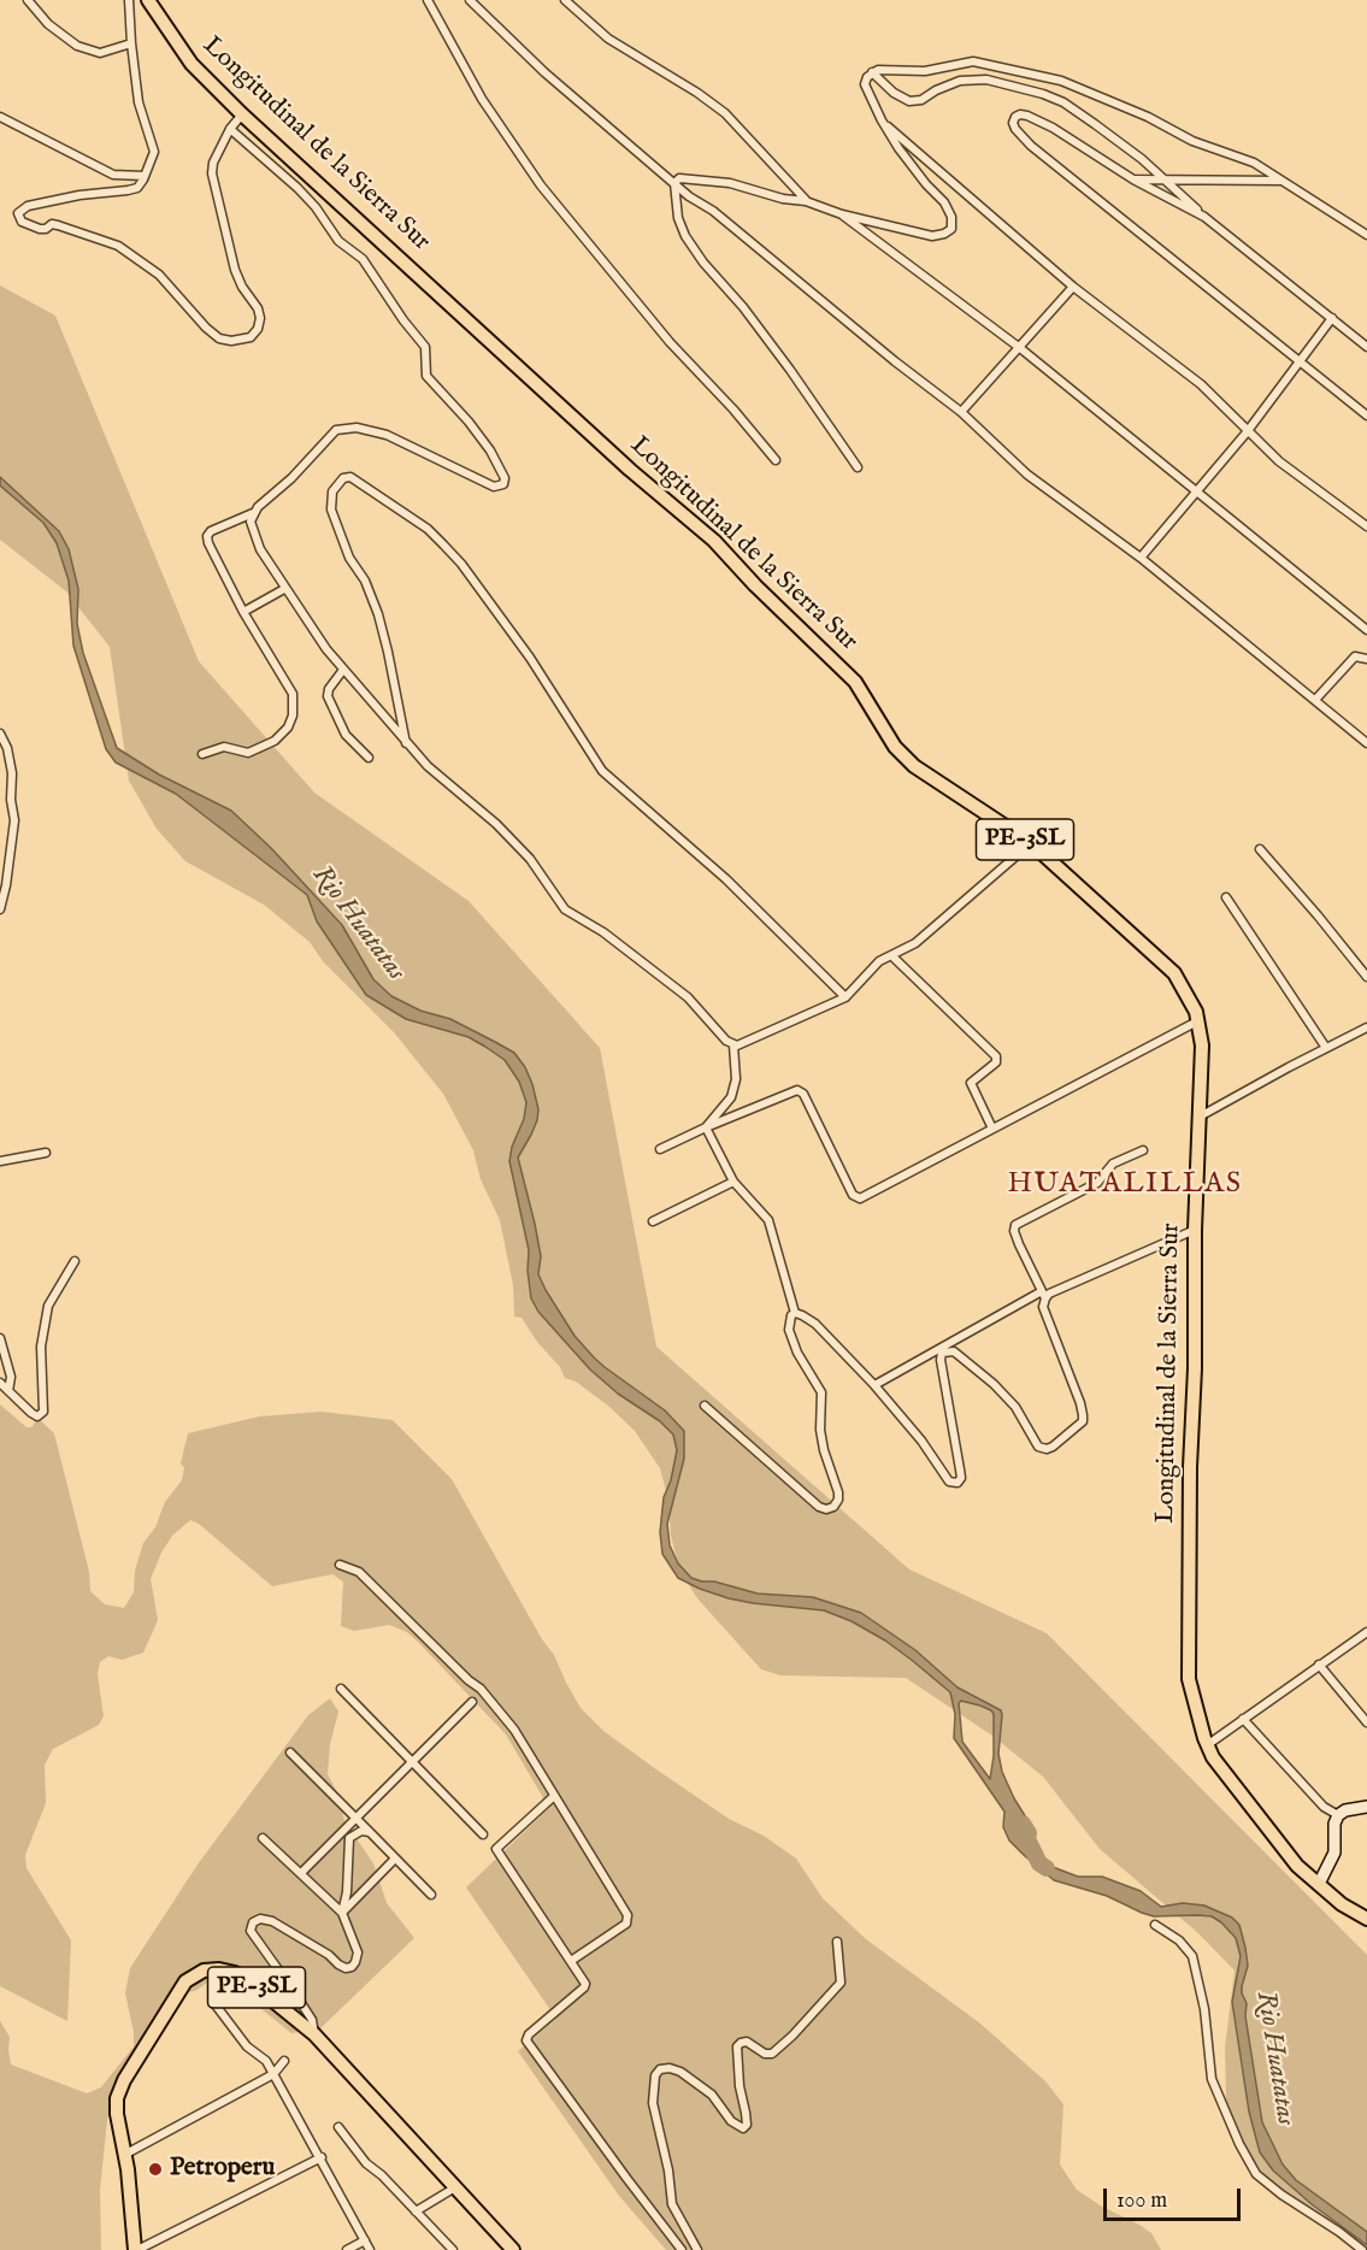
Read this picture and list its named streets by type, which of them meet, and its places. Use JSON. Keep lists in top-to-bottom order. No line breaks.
{"streets":{"main road":["Longitudinal de la Sierra Sur","PE-3SL"]},"districts":["HUATALILLAS"],"water":["Rio Huatatas"],"places":["Petroperu"],"scale_bar":"100 m"}
